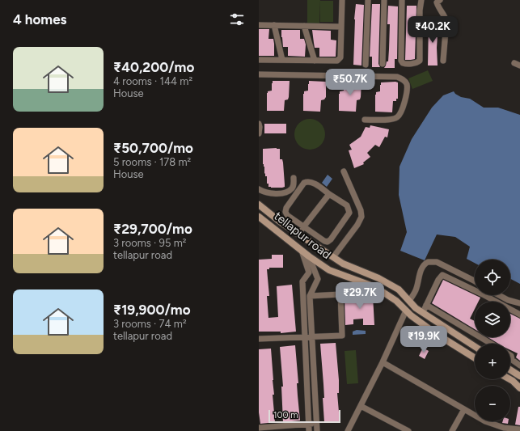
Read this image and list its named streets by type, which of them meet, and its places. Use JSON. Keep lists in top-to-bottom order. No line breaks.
{"streets":{"street":["tellapur road"]},"scale_bar":"100 m","page":{"heading":"4 homes","price":["₹40.2K","₹50.7K","₹29.7K","₹19.9K"],"list":[{"name":"₹40,200/mo","note":"4 rooms · 144 m² · House"},{"name":"₹50,700/mo","note":"5 rooms · 178 m² · House"},{"name":"₹29,700/mo","note":"3 rooms · 95 m² · tellapur road"},{"name":"₹19,900/mo","note":"3 rooms · 74 m² · tellapur road"}],"map_buttons":["+","−"],"scale":"100 m"}}
